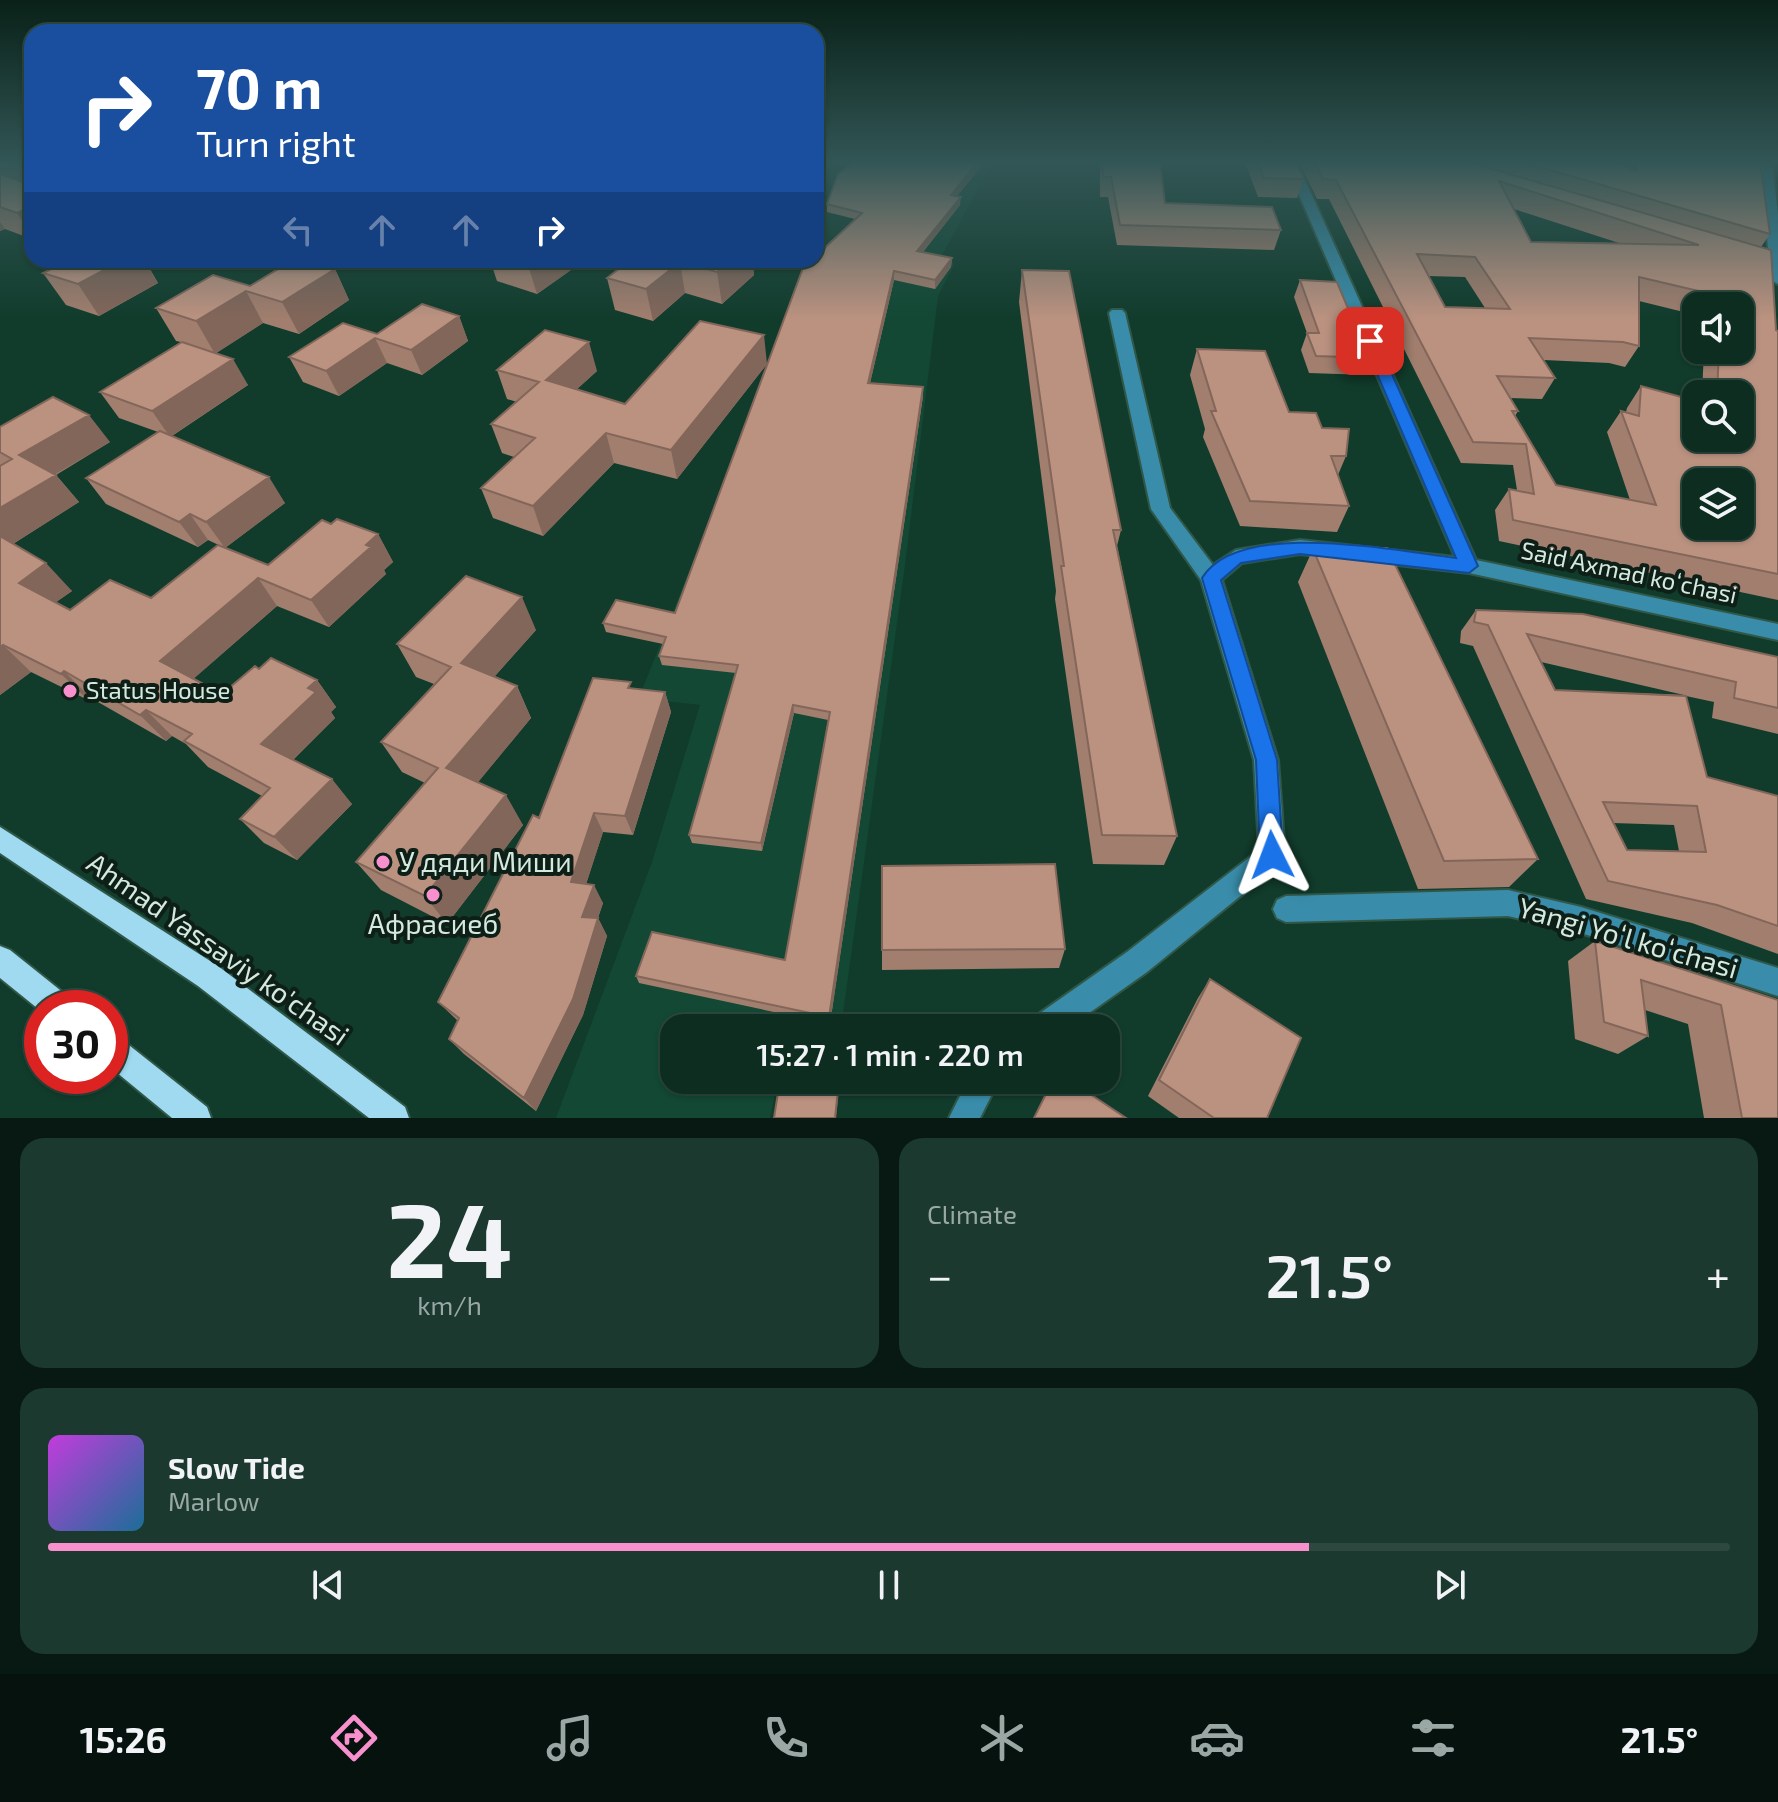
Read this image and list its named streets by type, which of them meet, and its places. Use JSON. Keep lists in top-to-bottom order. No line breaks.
{"streets":{"main road":["Ahmad Yassaviy ko'chasi"],"street":["Said Axmad koʻchasi","Yangi Yoʻl koʻchasi"]},"places":["Status House","У дяди Миши","Афрасиеб"],"page":{"turn":["70 m","Turn right"],"limit":"30","trip":"15:27 · 1 min · 220 m","tile":[["24","km/h"],"Climate"],"heat":["−","21.5°","+"],"song":["Slow Tide","Marlow"],"tabs":["15:26","21.5°"]}}
